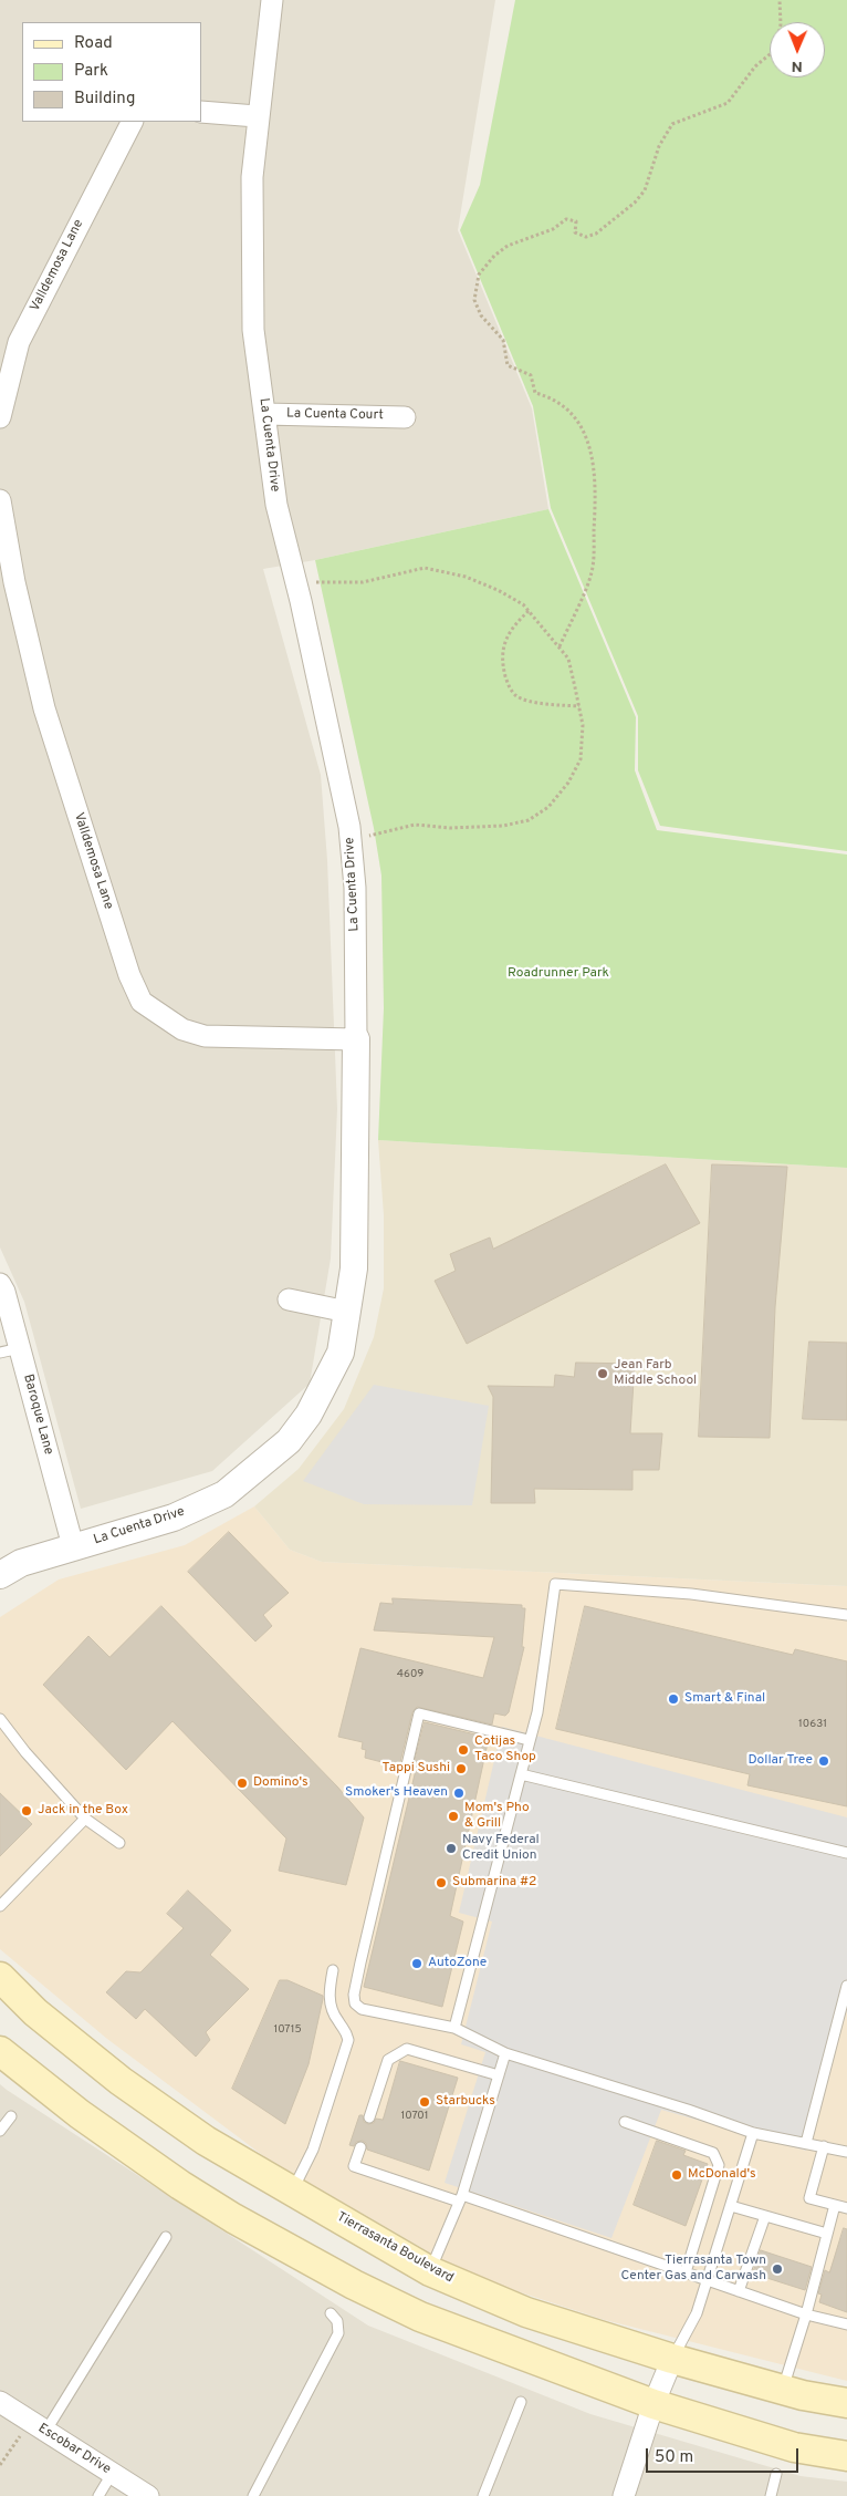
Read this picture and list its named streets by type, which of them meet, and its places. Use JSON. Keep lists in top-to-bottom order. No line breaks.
{"streets":{"main road":["Tierrasanta Boulevard"],"street":["Valldemosa Lane","La Cuenta Court","La Cuenta Drive","Baroque Lane","Escobar Drive"]},"crossings":[["Valldemosa Lane","La Cuenta Drive"],["La Cuenta Court","La Cuenta Drive"],["La Cuenta Drive","Baroque Lane"]],"parks":["Roadrunner Park"],"places":["Jean Farb Middle School","Smart & Final","Cotijas Taco Shop","Dollar Tree","Tappi Sushi","Domino's","Smoker's Heaven","Jack in the Box","Mom's Pho & Grill","Navy Federal Credit Union","Submarina #2","AutoZone","Starbucks","McDonald's","Tierrasanta Town Center Gas and Carwash"],"house_numbers":["4609","10631","10715","10701"],"legend":["Road","Park","Building"],"scale_bar":"50 m","north":"bottom"}
